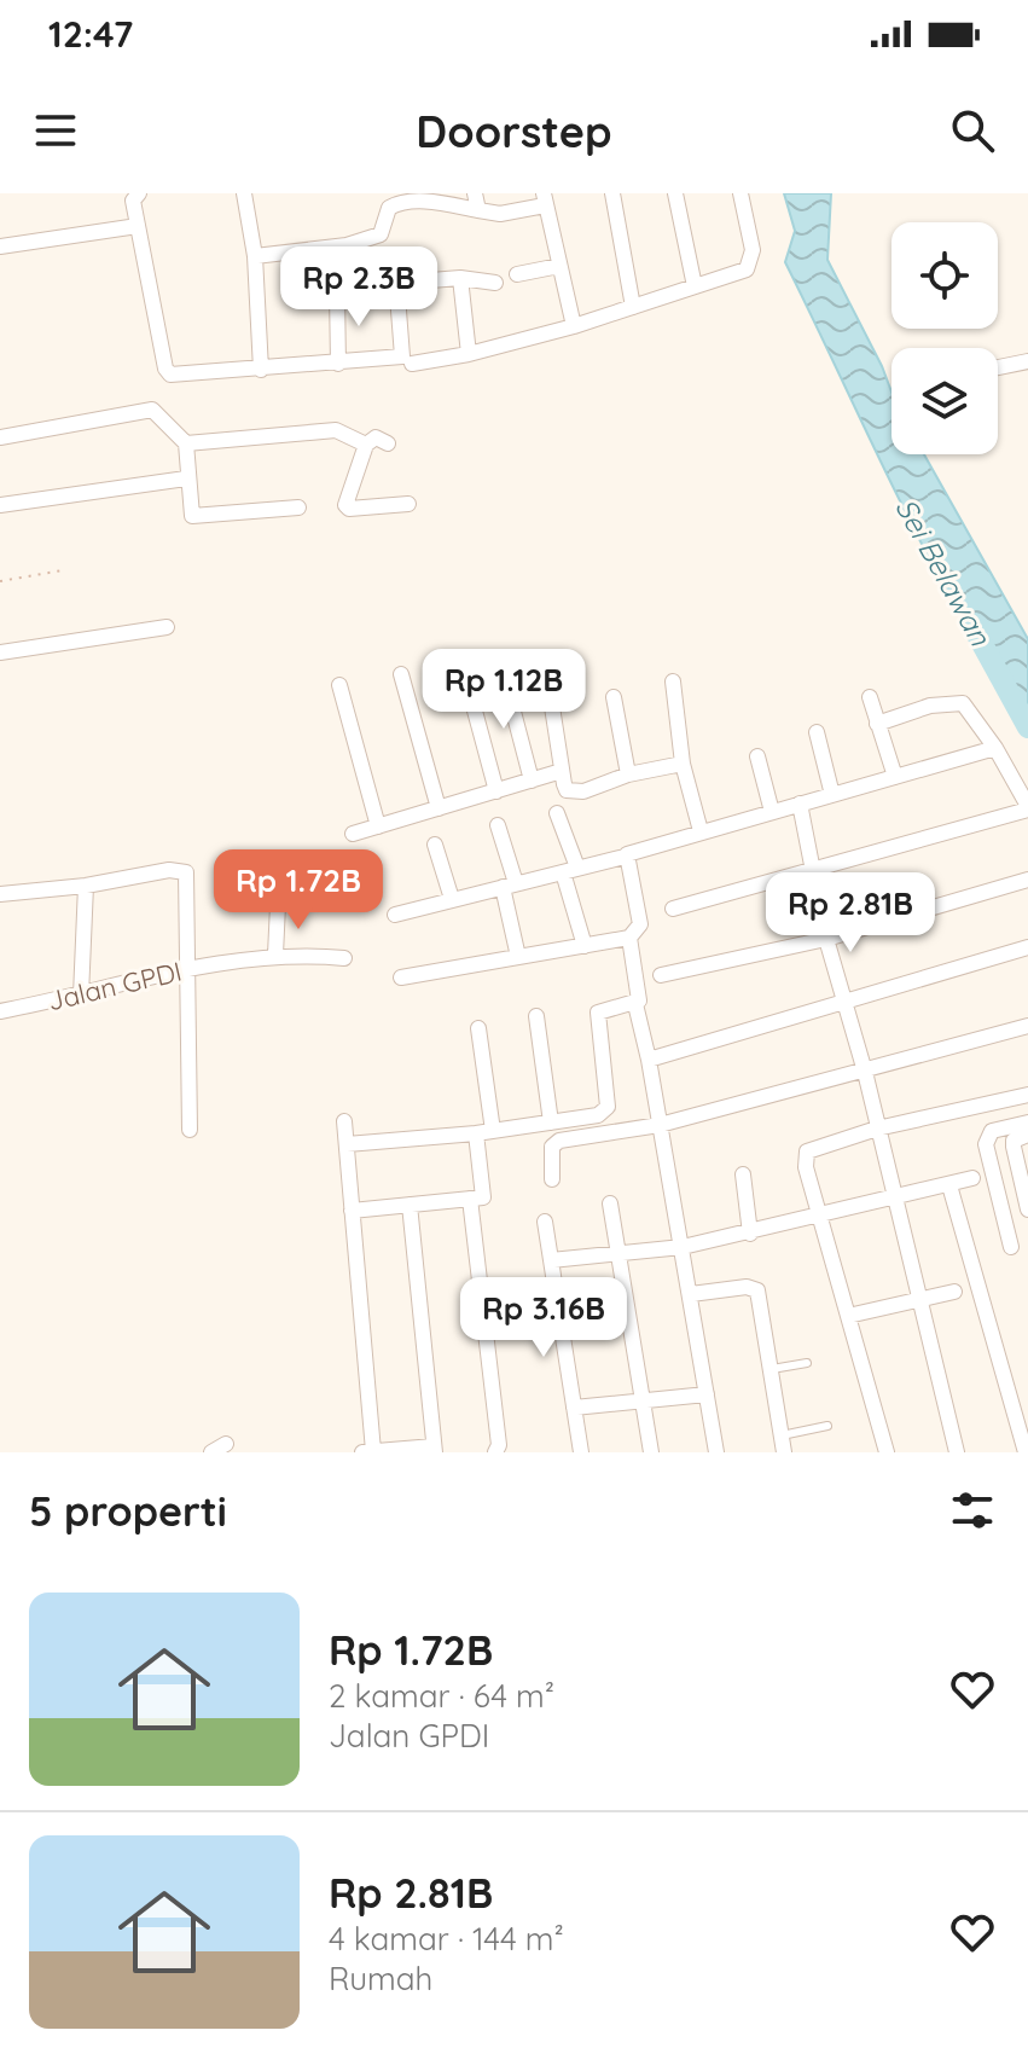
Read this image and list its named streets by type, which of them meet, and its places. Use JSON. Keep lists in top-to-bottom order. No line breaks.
{"streets":{"street":["Jalan GPDI"]},"water":["Sei Belawan"],"page":{"status":"12:47","header":"Doorstep","price":["Rp 2.3B","Rp 1.12B","Rp 1.72B","Rp 2.81B","Rp 3.16B"],"heading":"5 properti","list":[{"name":"Rp 1.72B","note":"2 kamar · 64 m² · Jalan GPDI"},{"name":"Rp 2.81B","note":"4 kamar · 144 m² · Rumah"}]}}
